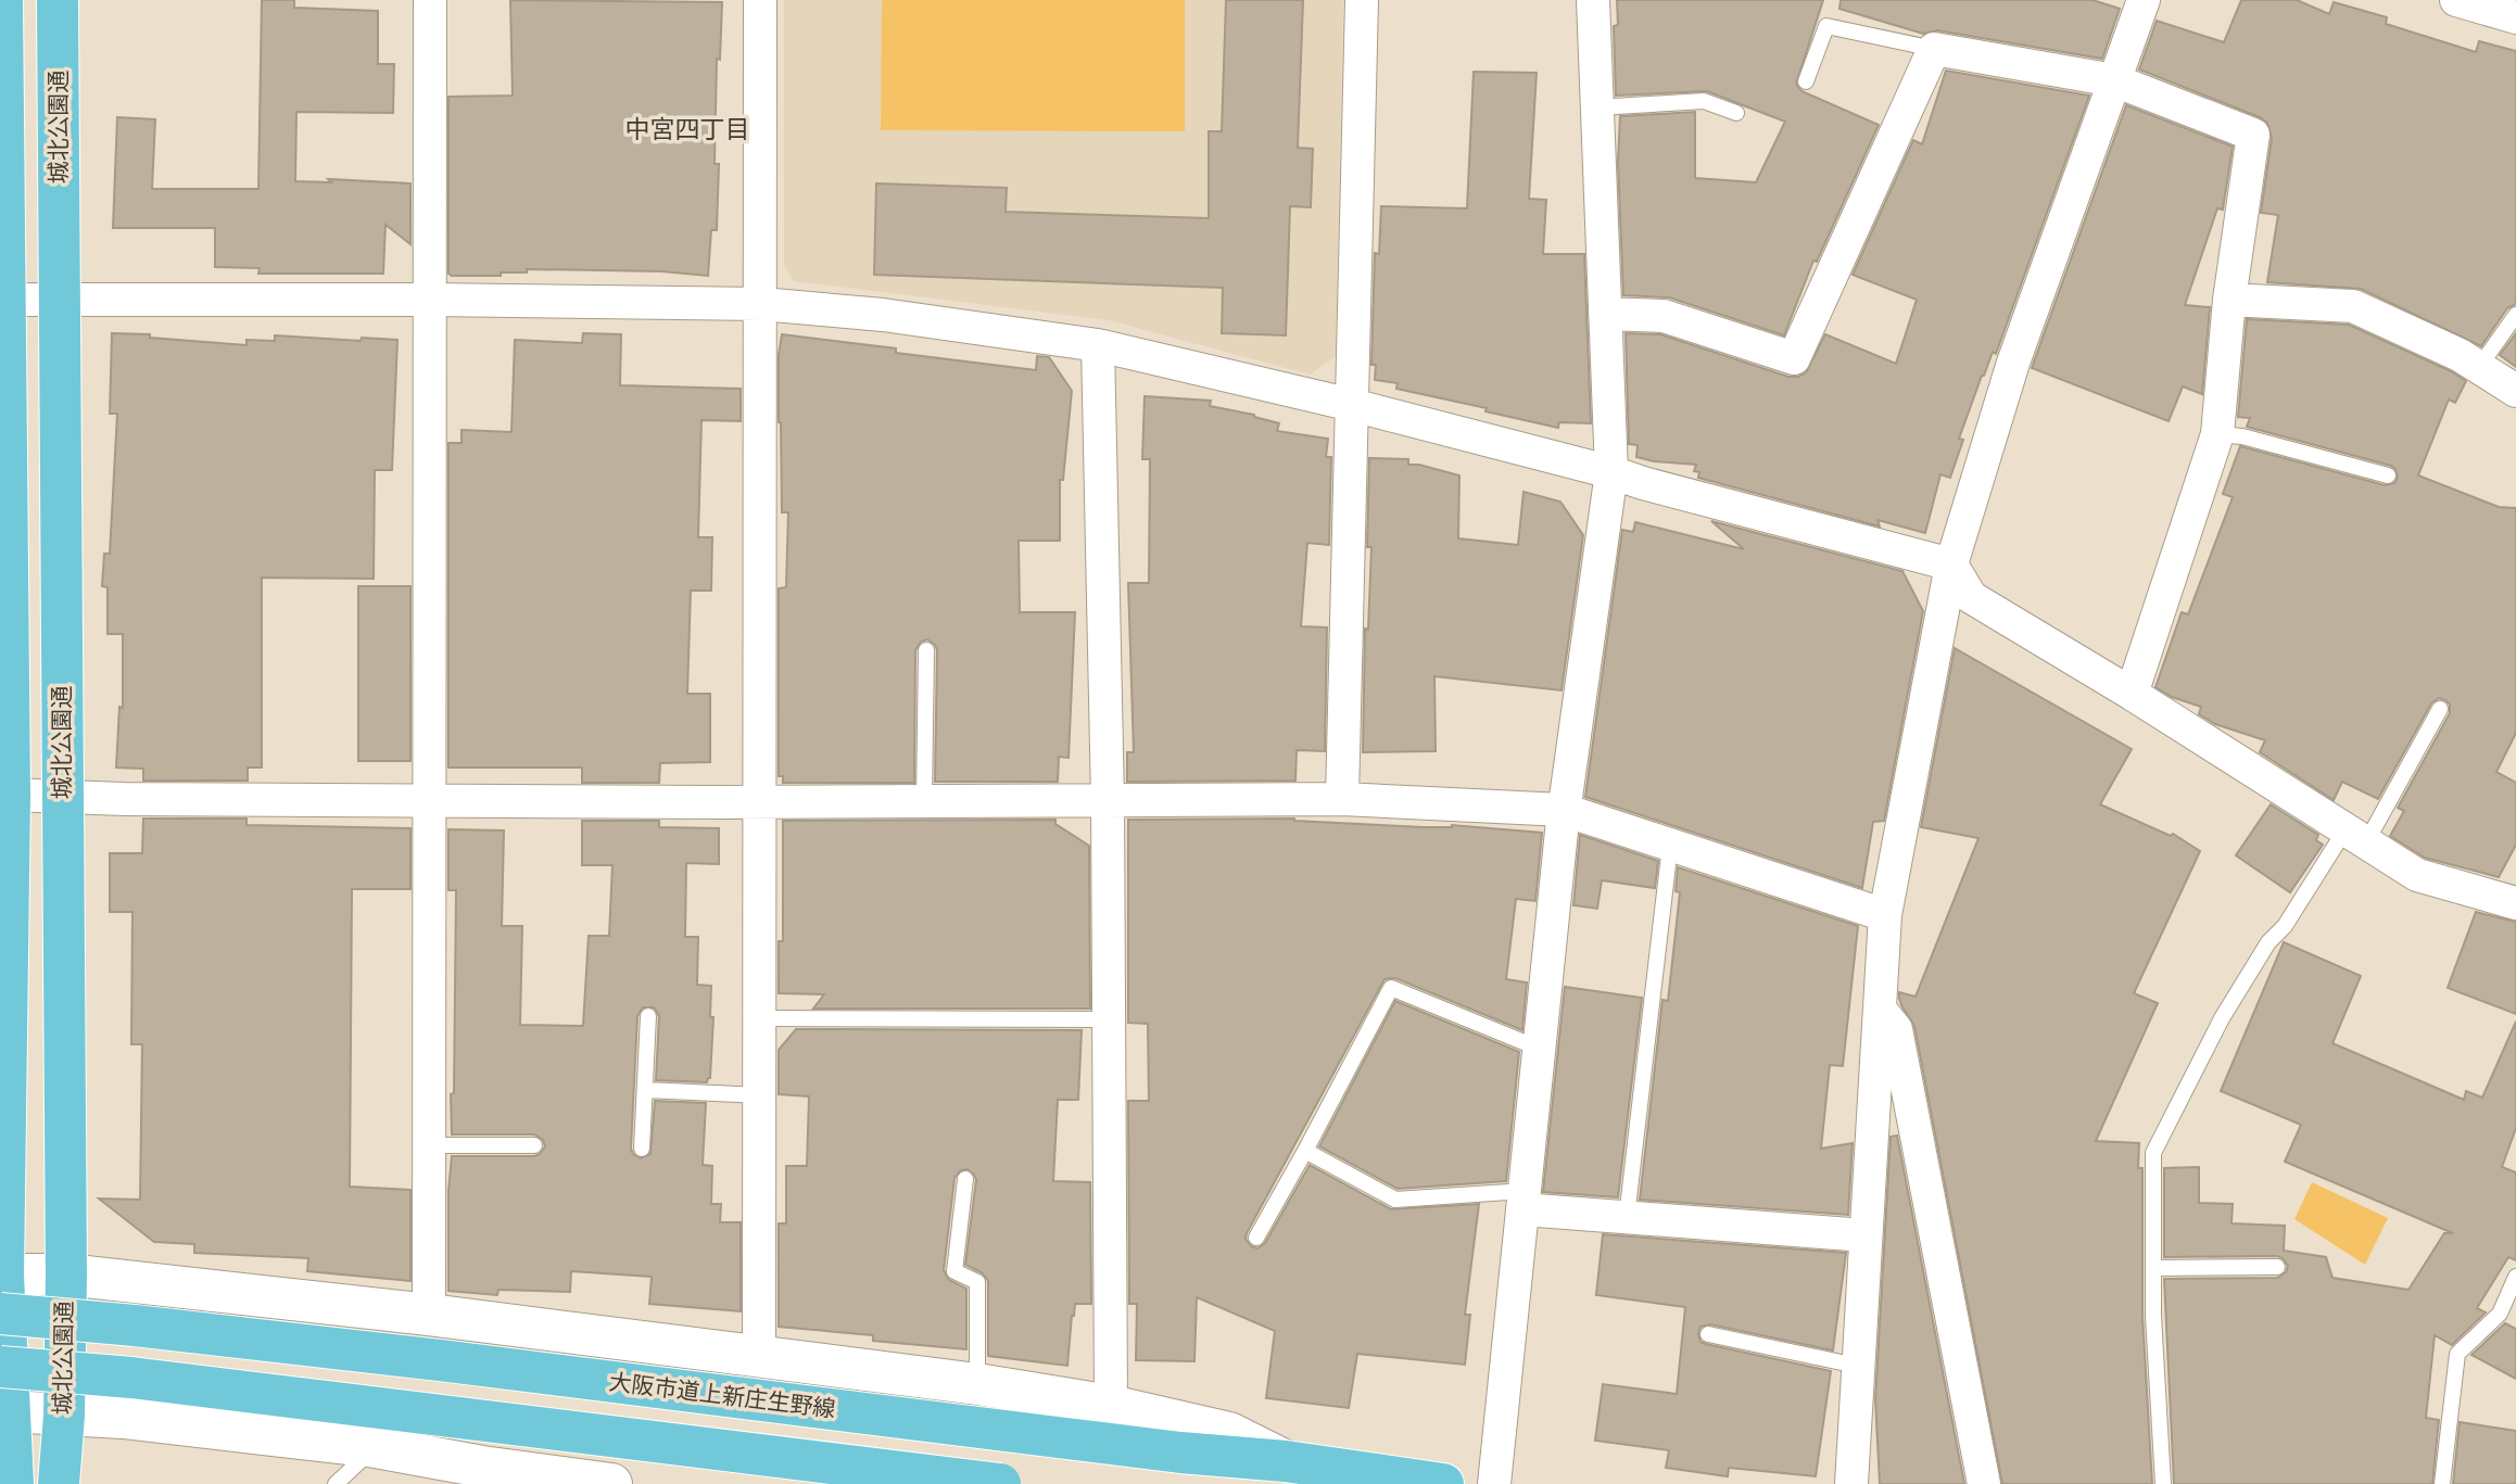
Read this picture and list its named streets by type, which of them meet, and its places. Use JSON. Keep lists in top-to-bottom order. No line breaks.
{"streets":{"main road":["城北公園通","大阪市道上新庄生野線"]},"districts":["中宮四丁目"]}
